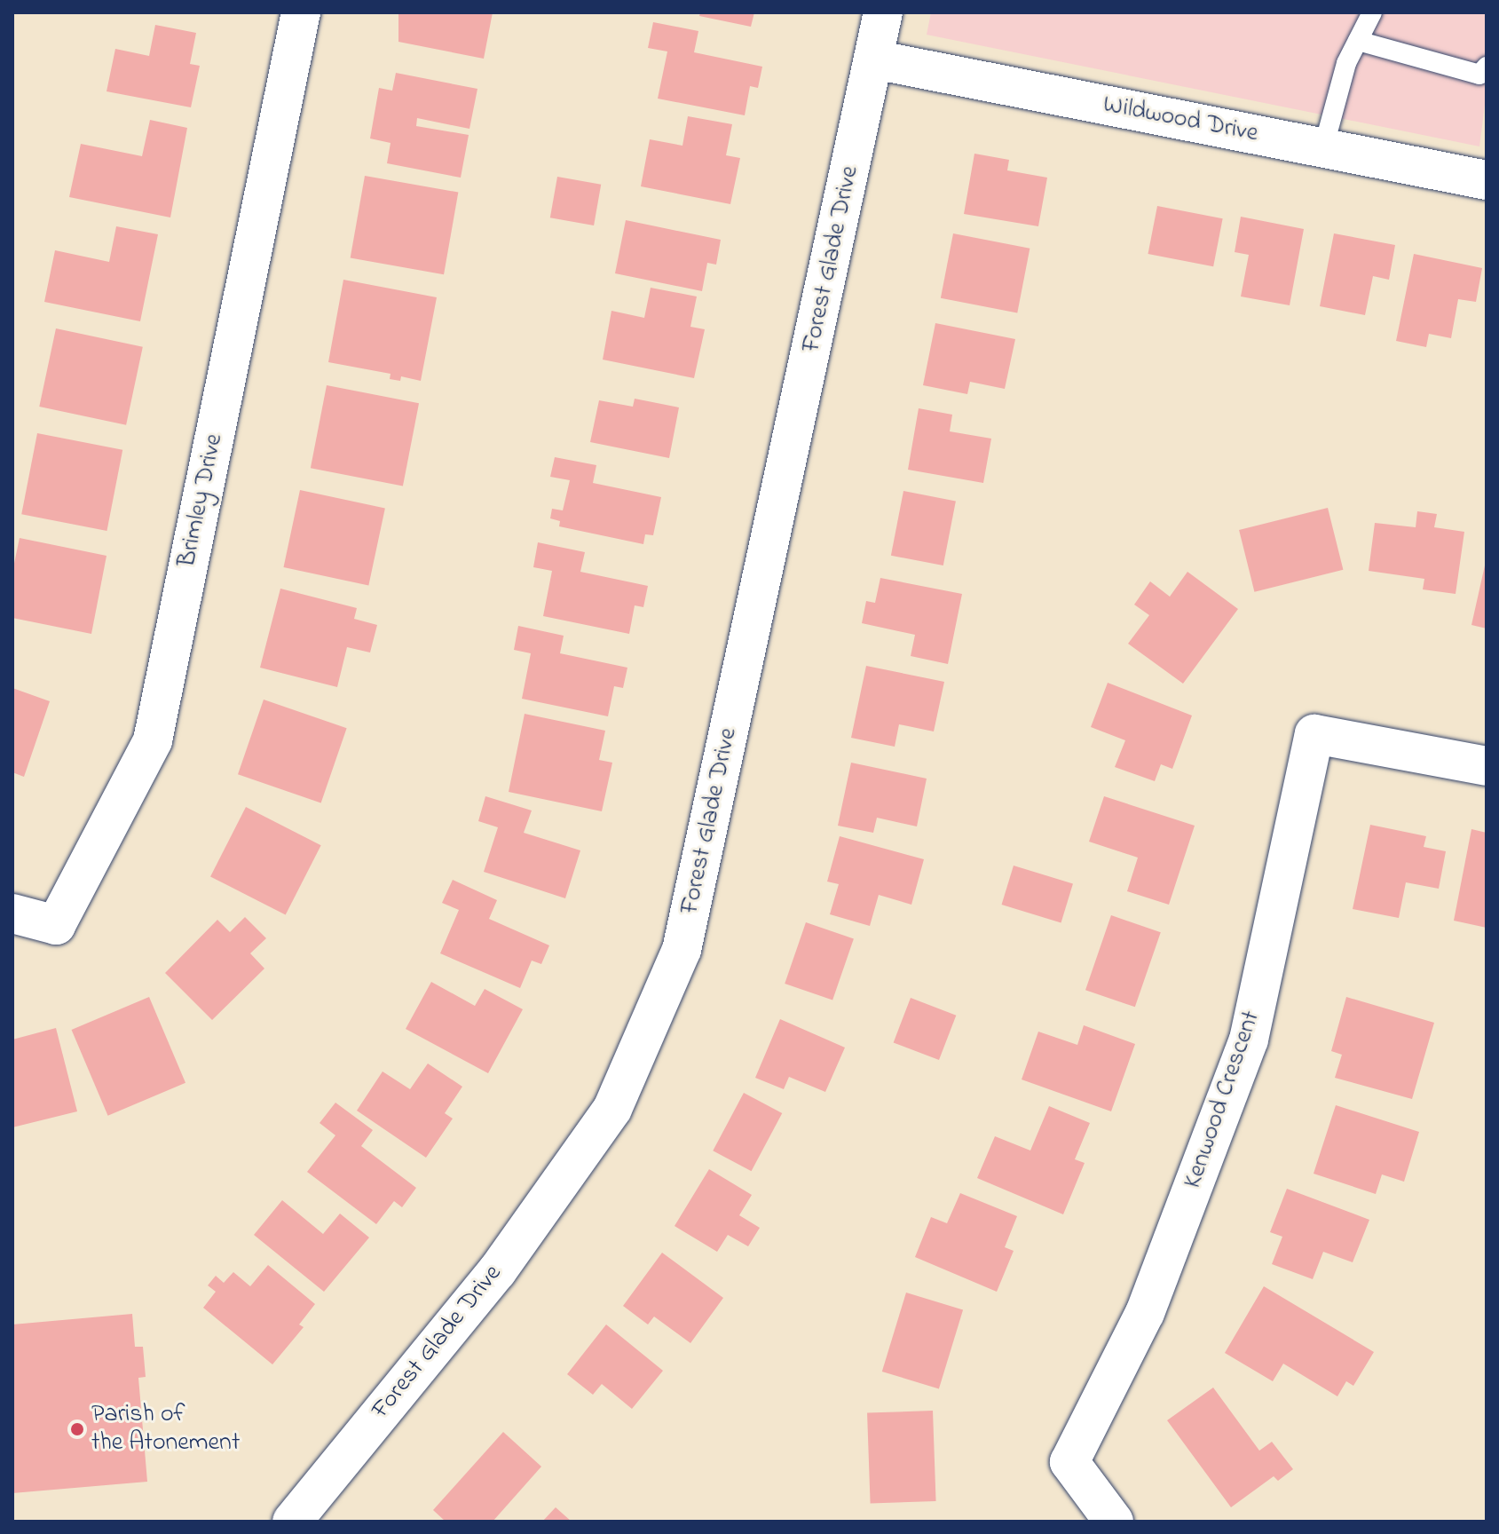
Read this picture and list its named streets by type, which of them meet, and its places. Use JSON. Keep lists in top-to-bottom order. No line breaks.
{"streets":{"street":["Wildwood Drive","Forest Glade Drive","Brimley Drive","Kenwood Crescent"]},"crossings":[["Wildwood Drive","Forest Glade Drive"]],"places":["Parish of the Atonement"]}
